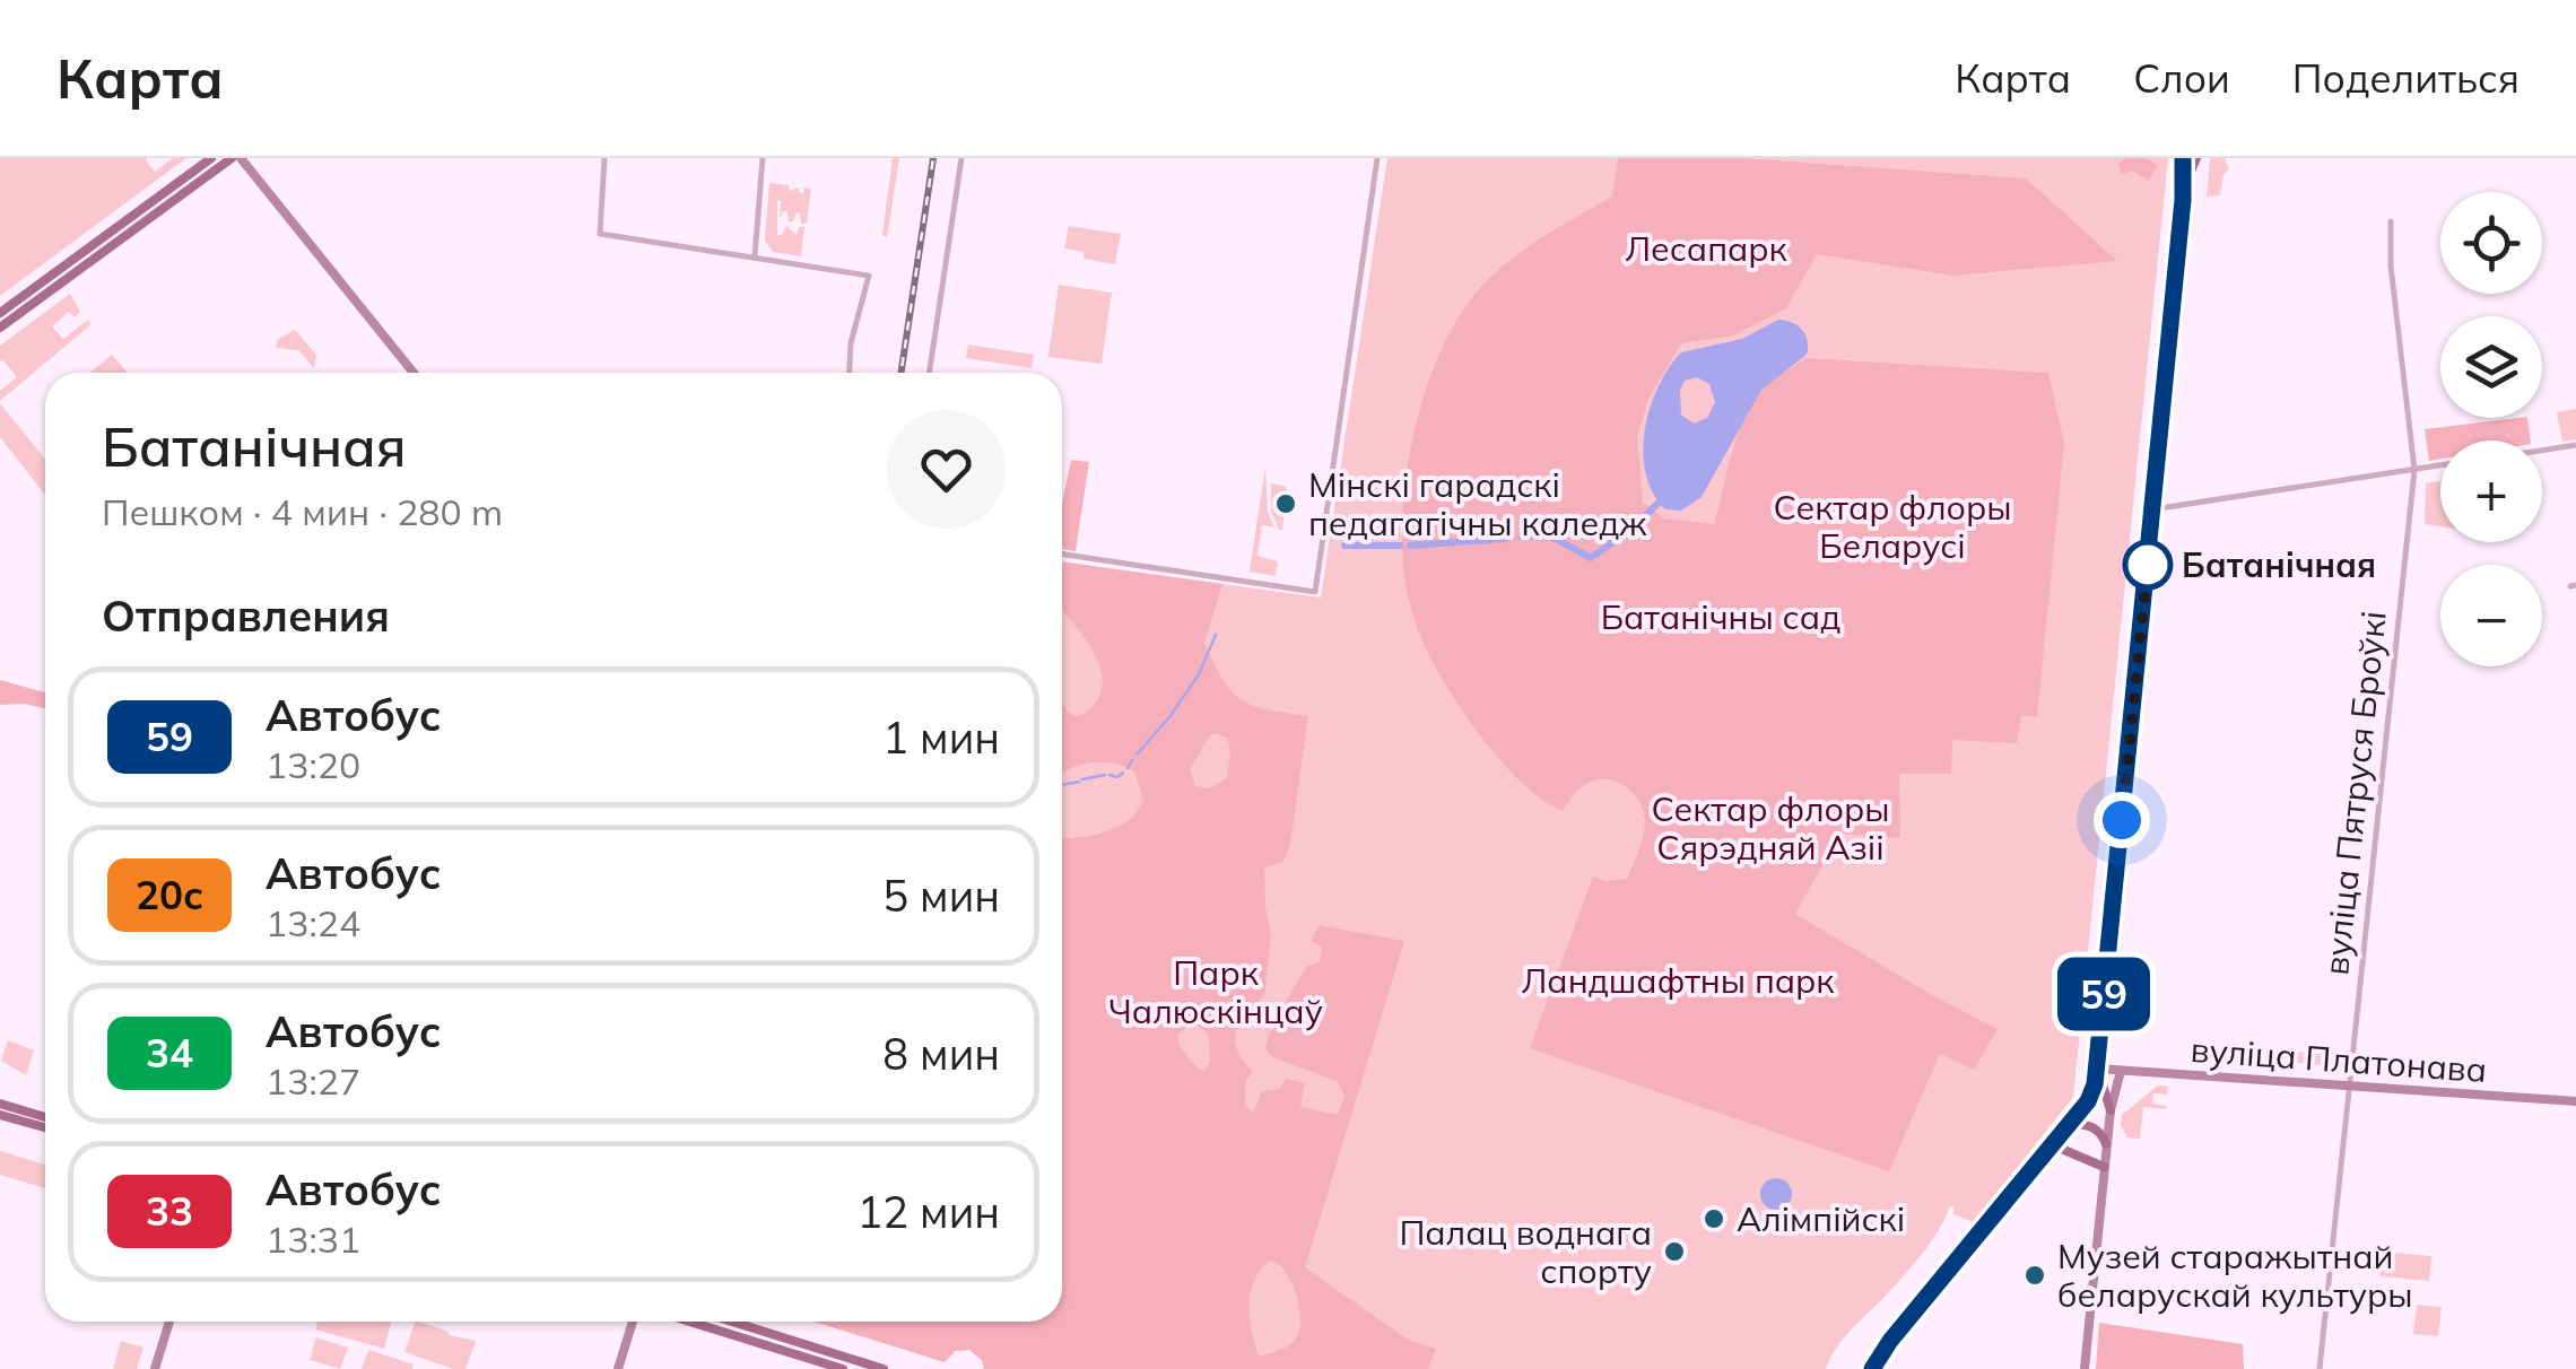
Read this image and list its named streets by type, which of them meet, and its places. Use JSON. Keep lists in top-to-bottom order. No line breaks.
{"streets":{"street":["вуліца Пятруся Броўкі","вуліца Платонава"]},"crossings":[["вуліца Пятруся Броўкі","вуліца Платонава"]],"parks":["Лесапарк","Сектар флоры Беларусі","Батанічны сад","Сектар флоры Сярэдняй Азіі","Парк Чалюскінцаў","Ландшафтны парк"],"places":["Мінскі гарадскі педагагічны каледж","Батанічная","Алімпійскі","Палац воднага спорту","Музей старажытнай беларускай культуры"],"lines":["bus line 59"],"page":{"header":"Карта","nav":["Карта","Слои","Поделиться"],"on_map":"59","map_buttons":["+","−"],"heading":[["Батанічная","Пешком · 4 мин · 280 m"],"Отправления"],"list":[{"mark":"59","name":"Автобус","note":"13:20","value":"1 мин"},{"mark":"20с","name":"Автобус","note":"13:24","value":"5 мин"},{"mark":"34","name":"Автобус","note":"13:27","value":"8 мин"},{"mark":"33","name":"Автобус","note":"13:31","value":"12 мин"}]}}
